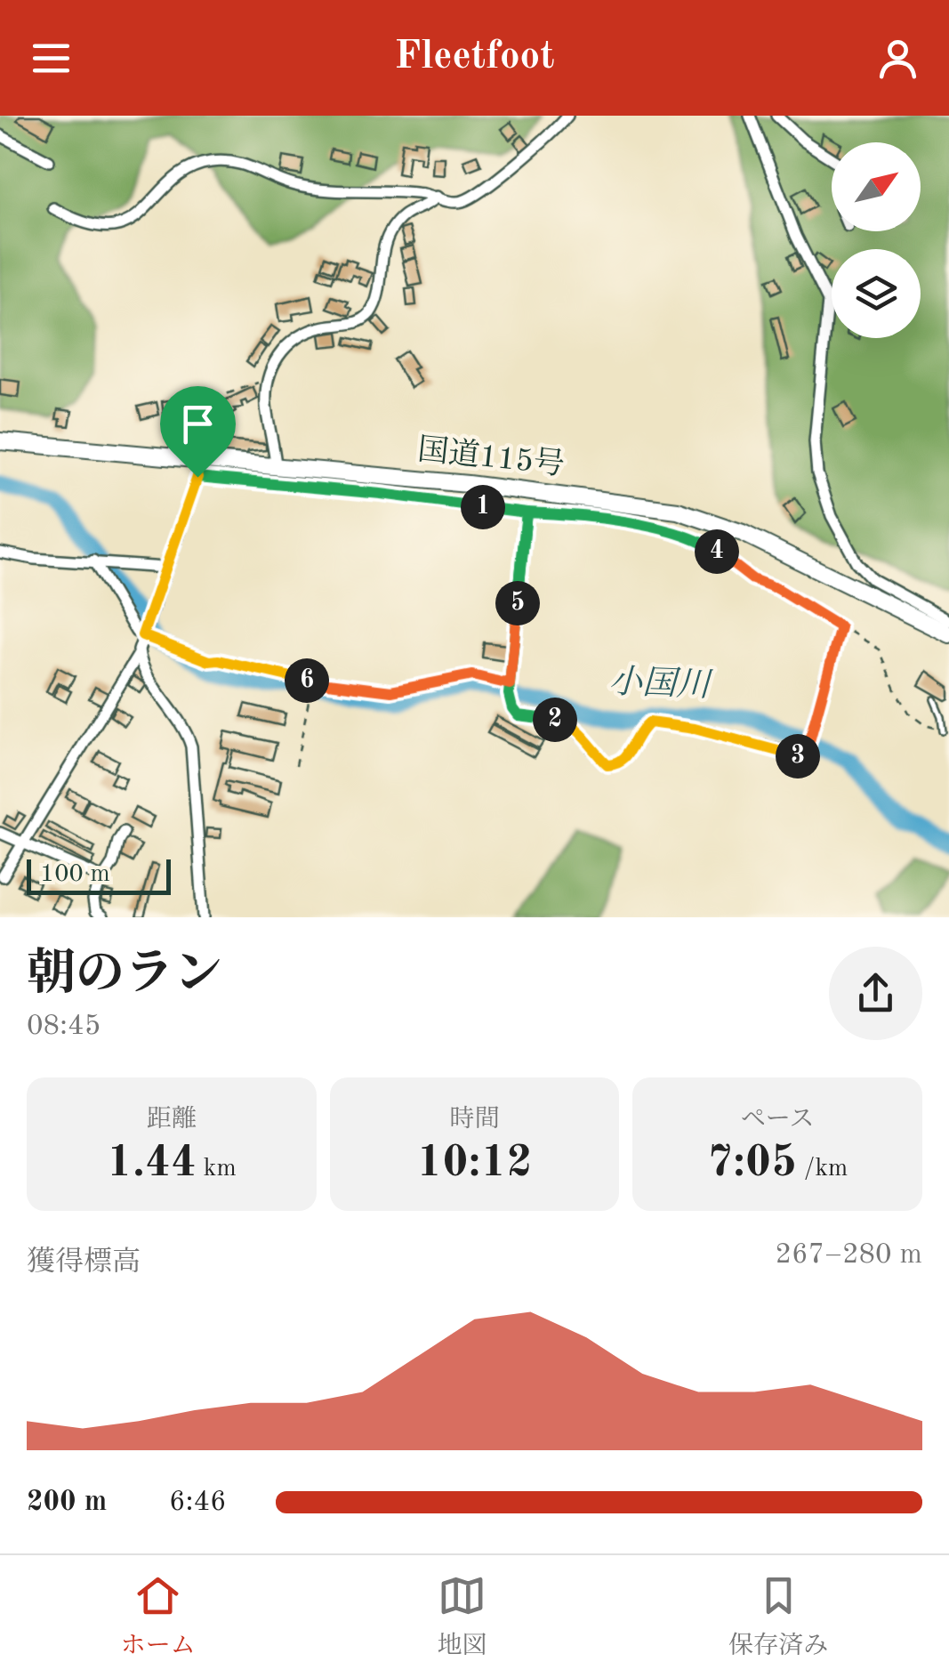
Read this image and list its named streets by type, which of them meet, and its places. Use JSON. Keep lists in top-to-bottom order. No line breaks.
{"streets":{"highway":["国道115号"]},"water":["小国川"],"scale_bar":"100 m","north":"top right","page":{"header":"Fleetfoot","pins":["1","4","5","6","2","3"],"scale":"100 m","heading":["朝のラン","08:45"],"stats":[["距離","1.44 km"],["時間","10:12"],["ペース","7:05 /km"]],"chart":["獲得標高","267–280 m"],"list":[{"name":"200 m","note":"6:46"}],"tabs":["ホーム","地図","保存済み"]}}
